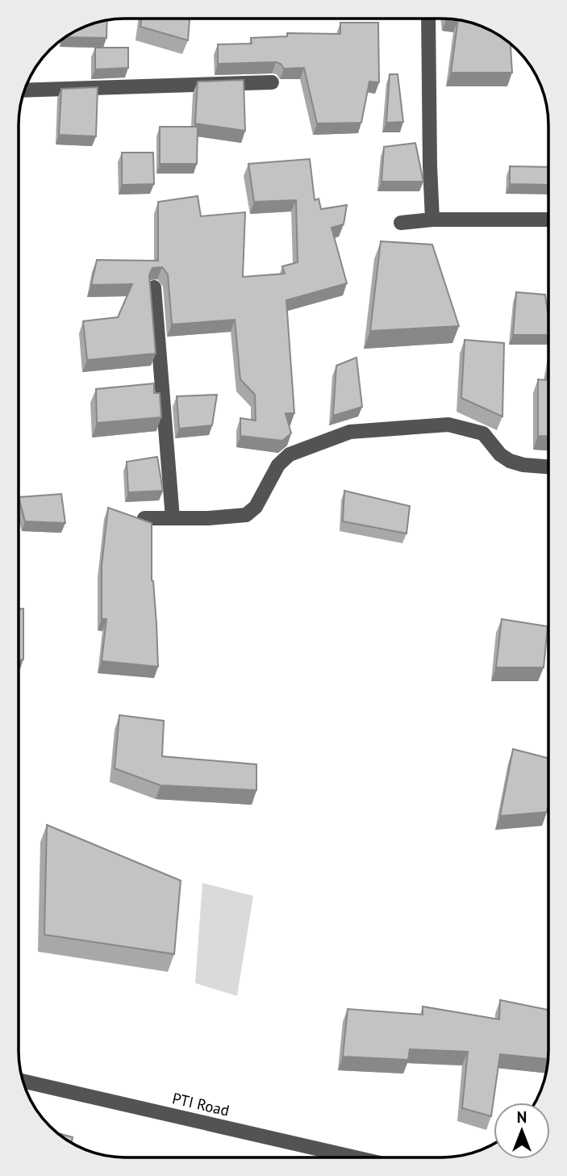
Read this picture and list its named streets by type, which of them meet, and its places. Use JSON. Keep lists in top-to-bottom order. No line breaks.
{"streets":{"street":["PTI Road"]},"north":"top"}
